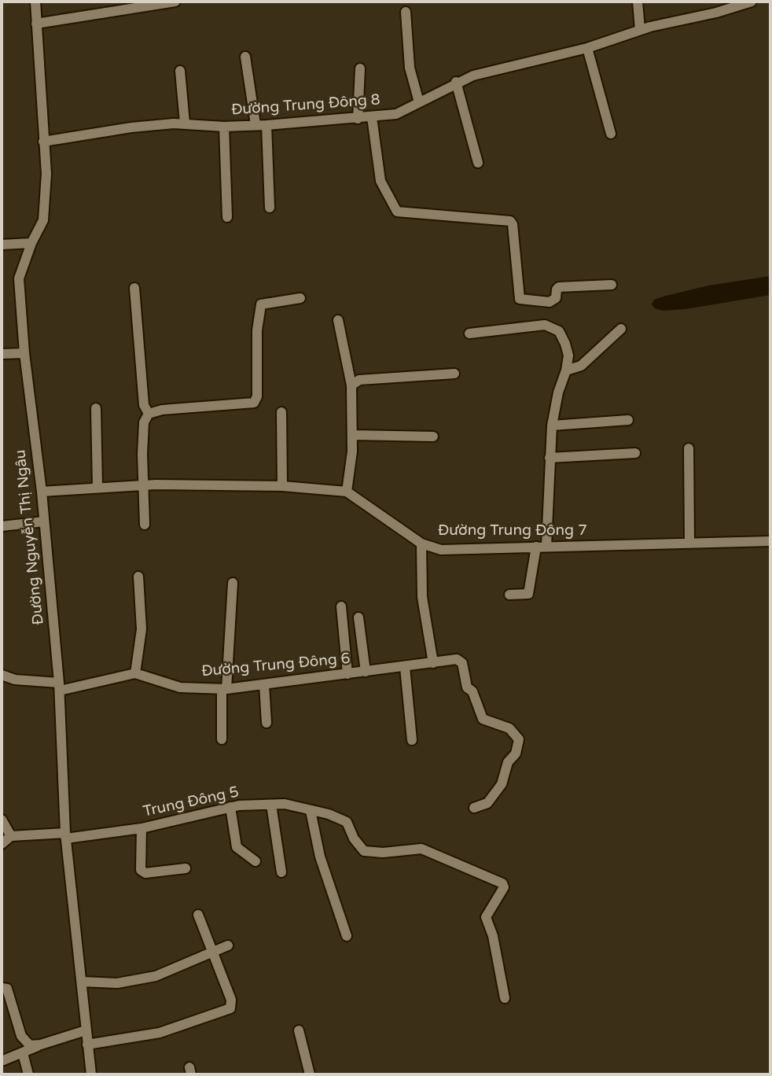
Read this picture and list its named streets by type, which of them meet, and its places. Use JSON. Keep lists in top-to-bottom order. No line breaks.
{"streets":{"street":["Đường Trung Đông 8","Đường Trung Đông 7","Đường Nguyễn Thị Ngâu","Đường Trung Đông 6","Trung Đông 5"]},"crossings":[["Đường Trung Đông 8","Đường Nguyễn Thị Ngâu"],["Đường Trung Đông 7","Đường Nguyễn Thị Ngâu"],["Đường Nguyễn Thị Ngâu","Trung Đông 5"]]}
